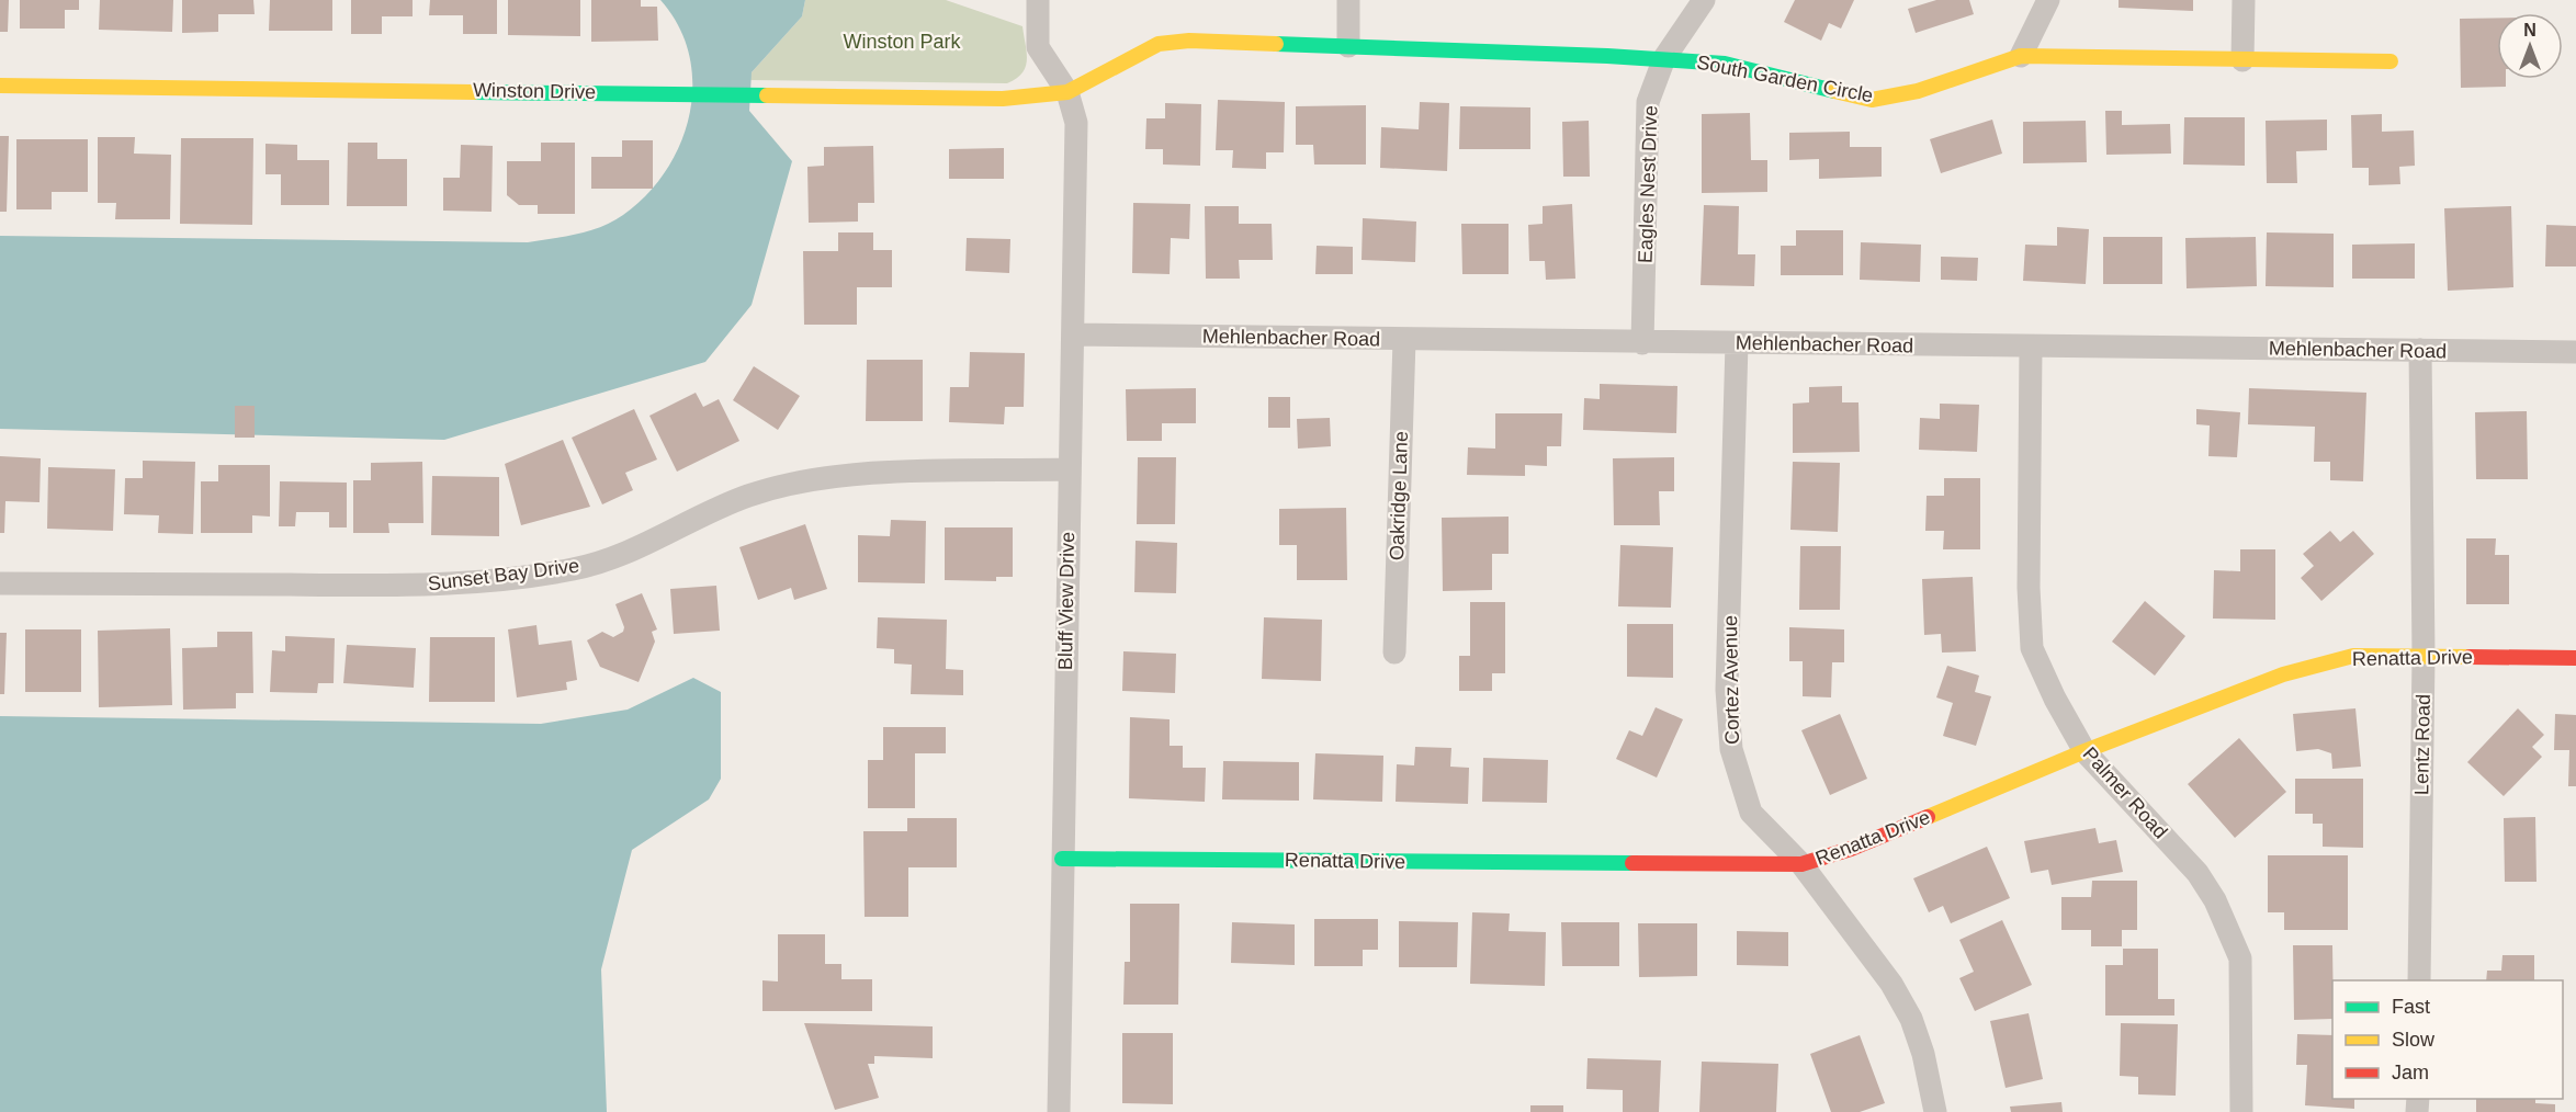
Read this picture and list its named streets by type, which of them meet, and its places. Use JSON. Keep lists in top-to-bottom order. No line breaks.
{"streets":{"street":["South Garden Circle","Winston Drive","Eagles Nest Drive","Mehlenbacher Road","Oakridge Lane","Sunset Bay Drive","Bluff View Drive","Renatta Drive","Cortez Avenue","Lentz Road","Palmer Road"]},"crossings":[["South Garden Circle","Winston Drive"],["South Garden Circle","Eagles Nest Drive"],["South Garden Circle","Bluff View Drive"],["Winston Drive","Bluff View Drive"],["Eagles Nest Drive","Mehlenbacher Road"],["Mehlenbacher Road","Oakridge Lane"],["Mehlenbacher Road","Bluff View Drive"],["Mehlenbacher Road","Cortez Avenue"],["Mehlenbacher Road","Lentz Road"],["Mehlenbacher Road","Palmer Road"],["Sunset Bay Drive","Bluff View Drive"],["Bluff View Drive","Renatta Drive"],["Renatta Drive","Cortez Avenue"],["Renatta Drive","Lentz Road"],["Renatta Drive","Palmer Road"]],"parks":["Winston Park"],"legend":["Fast","Slow","Jam"],"north":"top"}
